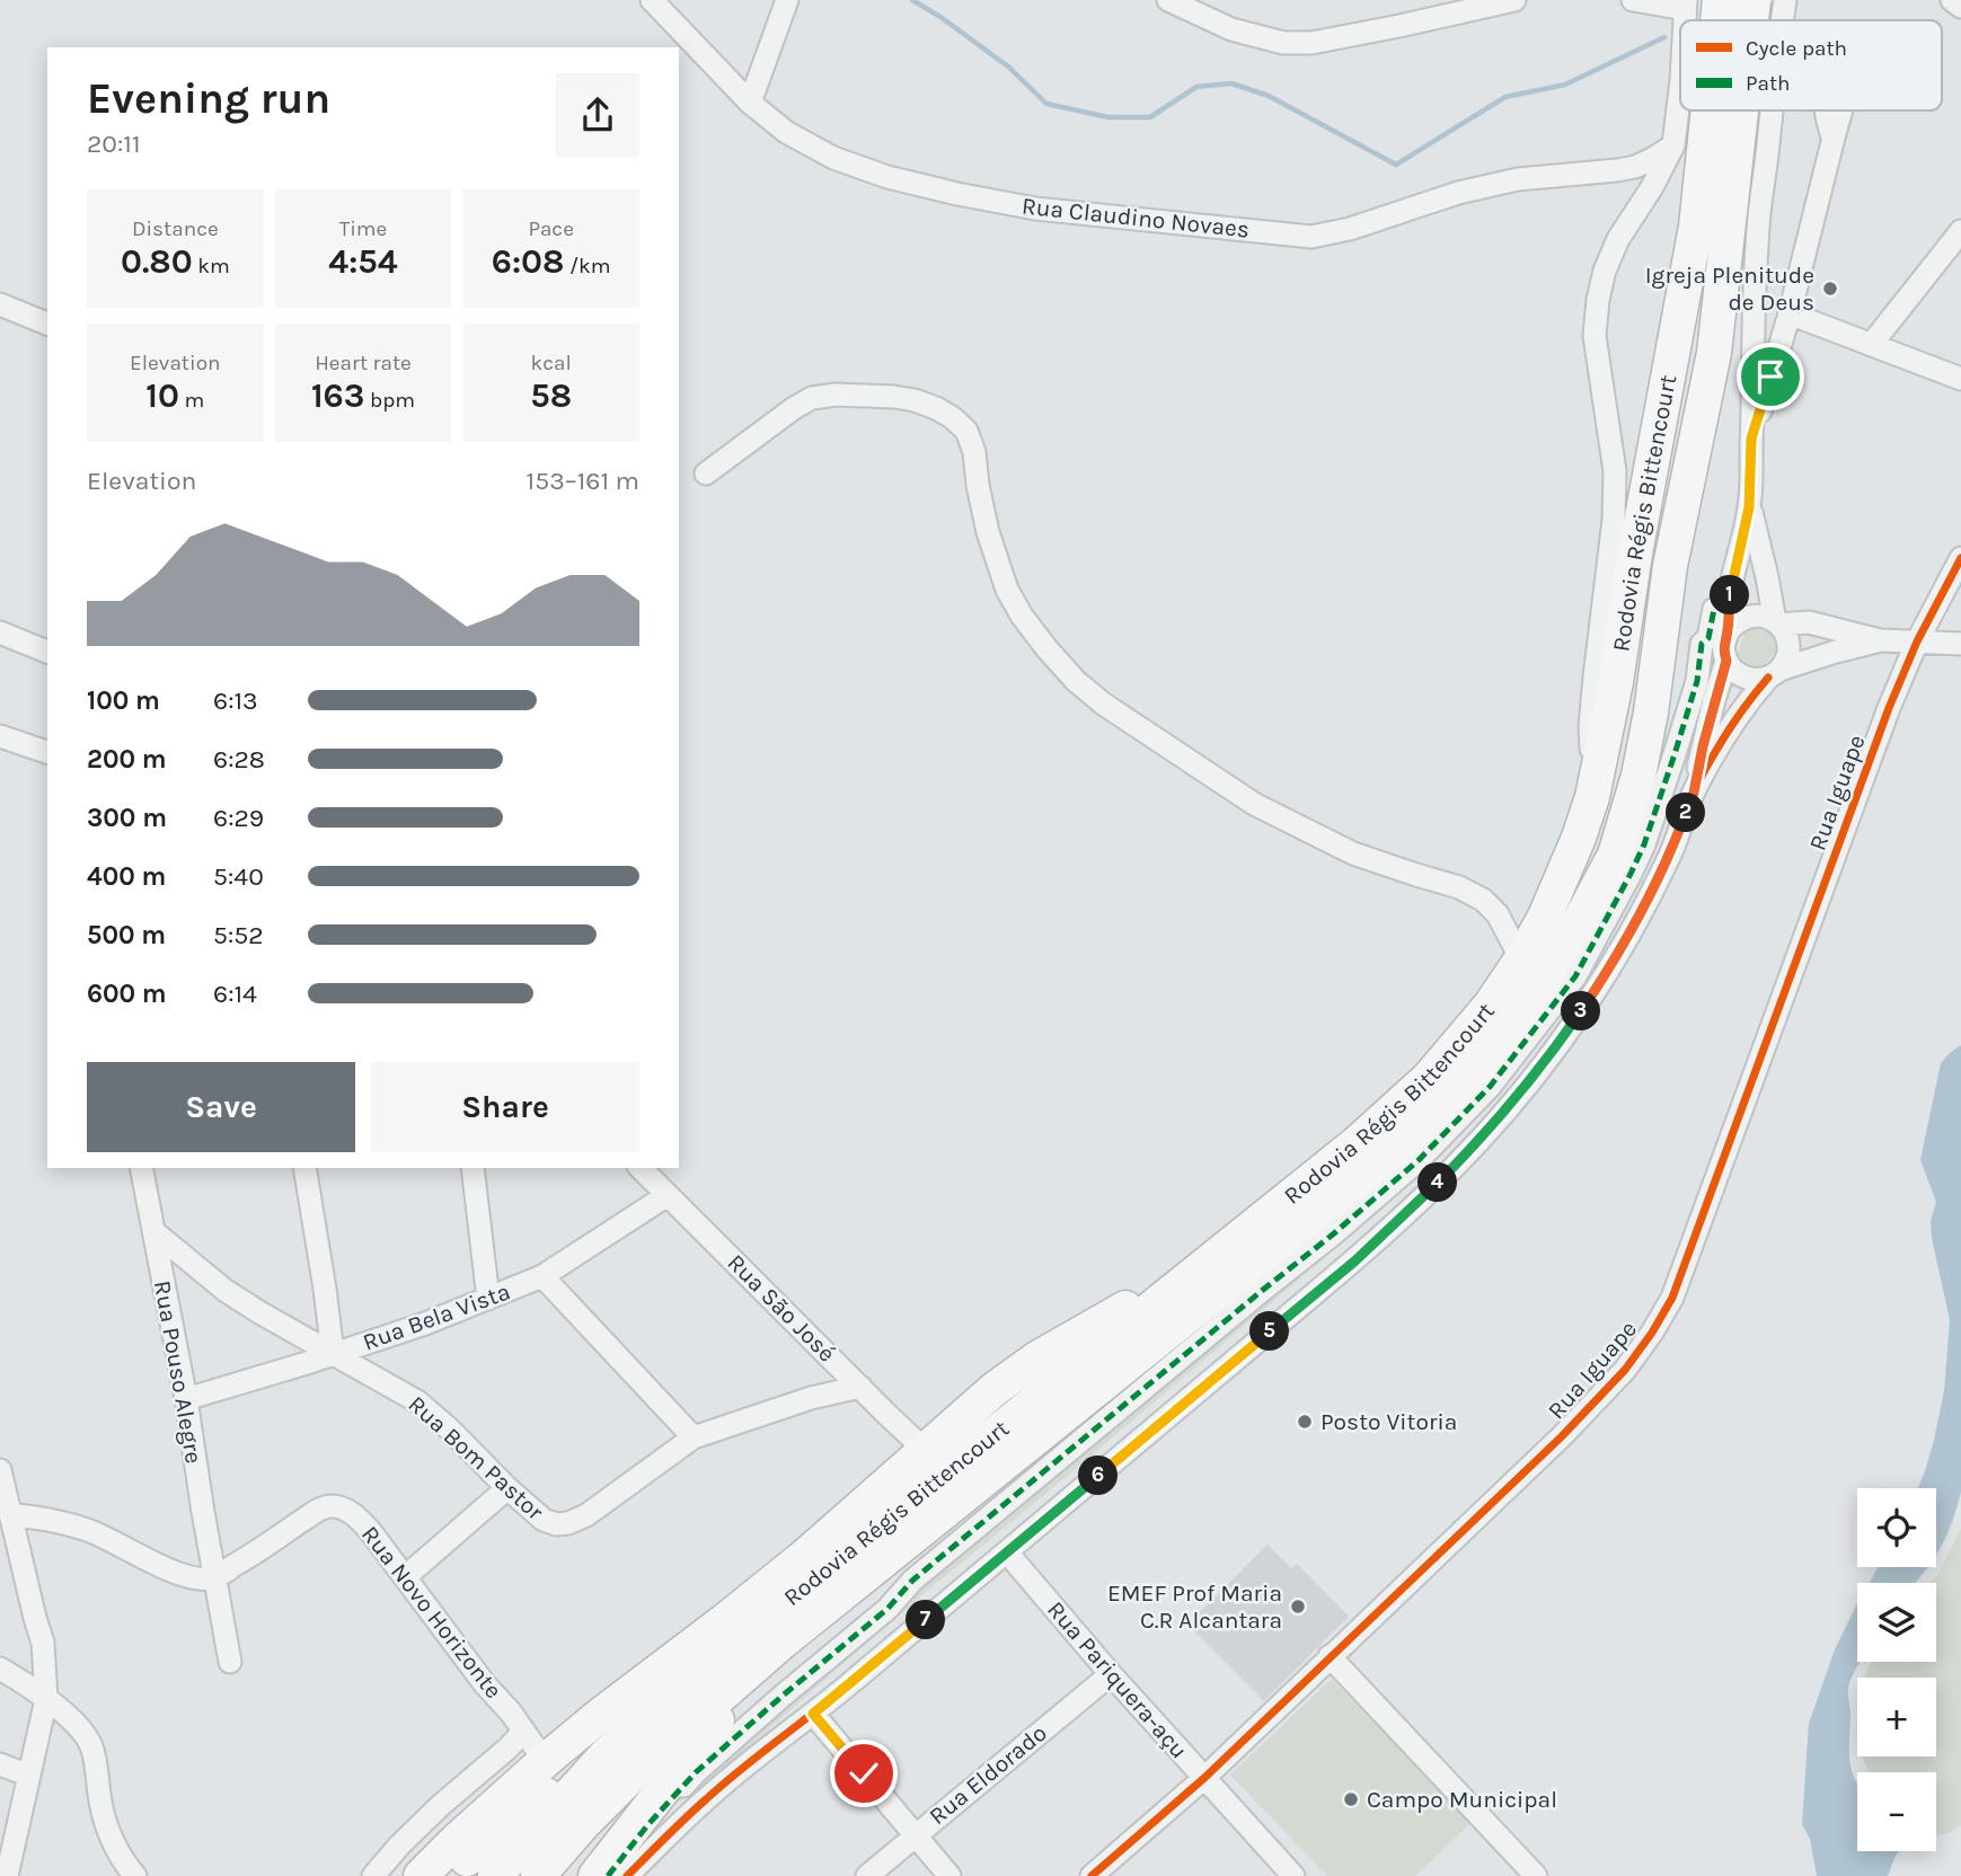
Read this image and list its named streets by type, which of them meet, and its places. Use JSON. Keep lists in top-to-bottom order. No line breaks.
{"streets":{"highway":["Rodovia Régis Bittencourt"],"street":["Rua Claudino Novaes","Rua Iguape","Rua São José","Rua Bela Vista","Rua Pouso Alegre","Rua Bom Pastor","Rua Novo Horizonte","Rua Pariquera-açu","Rua Eldorado"]},"crossings":[["Rua Iguape","Rua Pariquera-açu"],["Rua São José","Rua Bela Vista"],["Rua São José","Rua Bom Pastor"],["Rua Bela Vista","Rua Pouso Alegre"],["Rua Bela Vista","Rua Bom Pastor"],["Rua Pouso Alegre","Rua Bom Pastor"],["Rua Pouso Alegre","Rua Novo Horizonte"],["Rua Pariquera-açu","Rua Eldorado"]],"places":["Igreja Plenitude de Deus","Posto Vitoria","EMEF Prof Maria C.R Alcantara","Campo Municipal"],"legend":["Cycle path","Path"],"page":{"heading":["Evening run","20:11"],"stats":[["Distance","0.80 km"],["Time","4:54"],["Pace","6:08 /km"],["Elevation","10 m"],["Heart rate","163 bpm"],["kcal","58"]],"chart":["Elevation","153–161 m"],"pins":["1","2","3","4","5","6","7"],"list":[{"name":"100 m","note":"6:13"},{"name":"200 m","note":"6:28"},{"name":"300 m","note":"6:29"},{"name":"400 m","note":"5:40"},{"name":"500 m","note":"5:52"},{"name":"600 m","note":"6:14"}],"buttons":["Save","Share"],"map_buttons":["+","−"]}}
